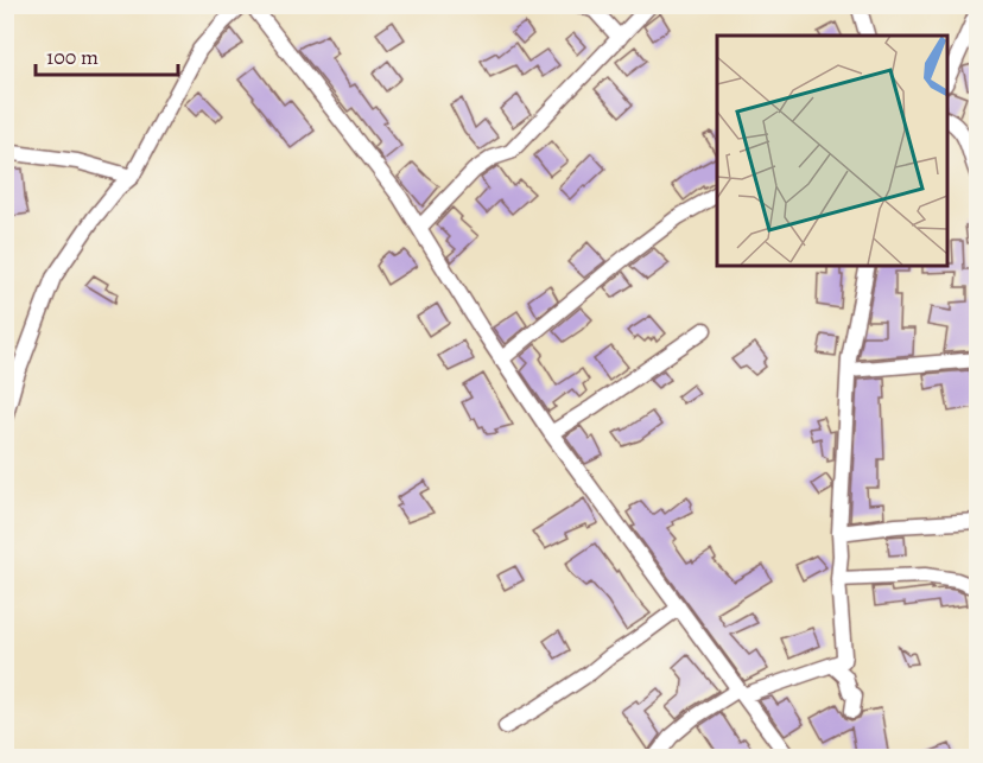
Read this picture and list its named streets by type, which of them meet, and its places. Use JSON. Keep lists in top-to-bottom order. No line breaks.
{"scale_bar":"100 m"}
